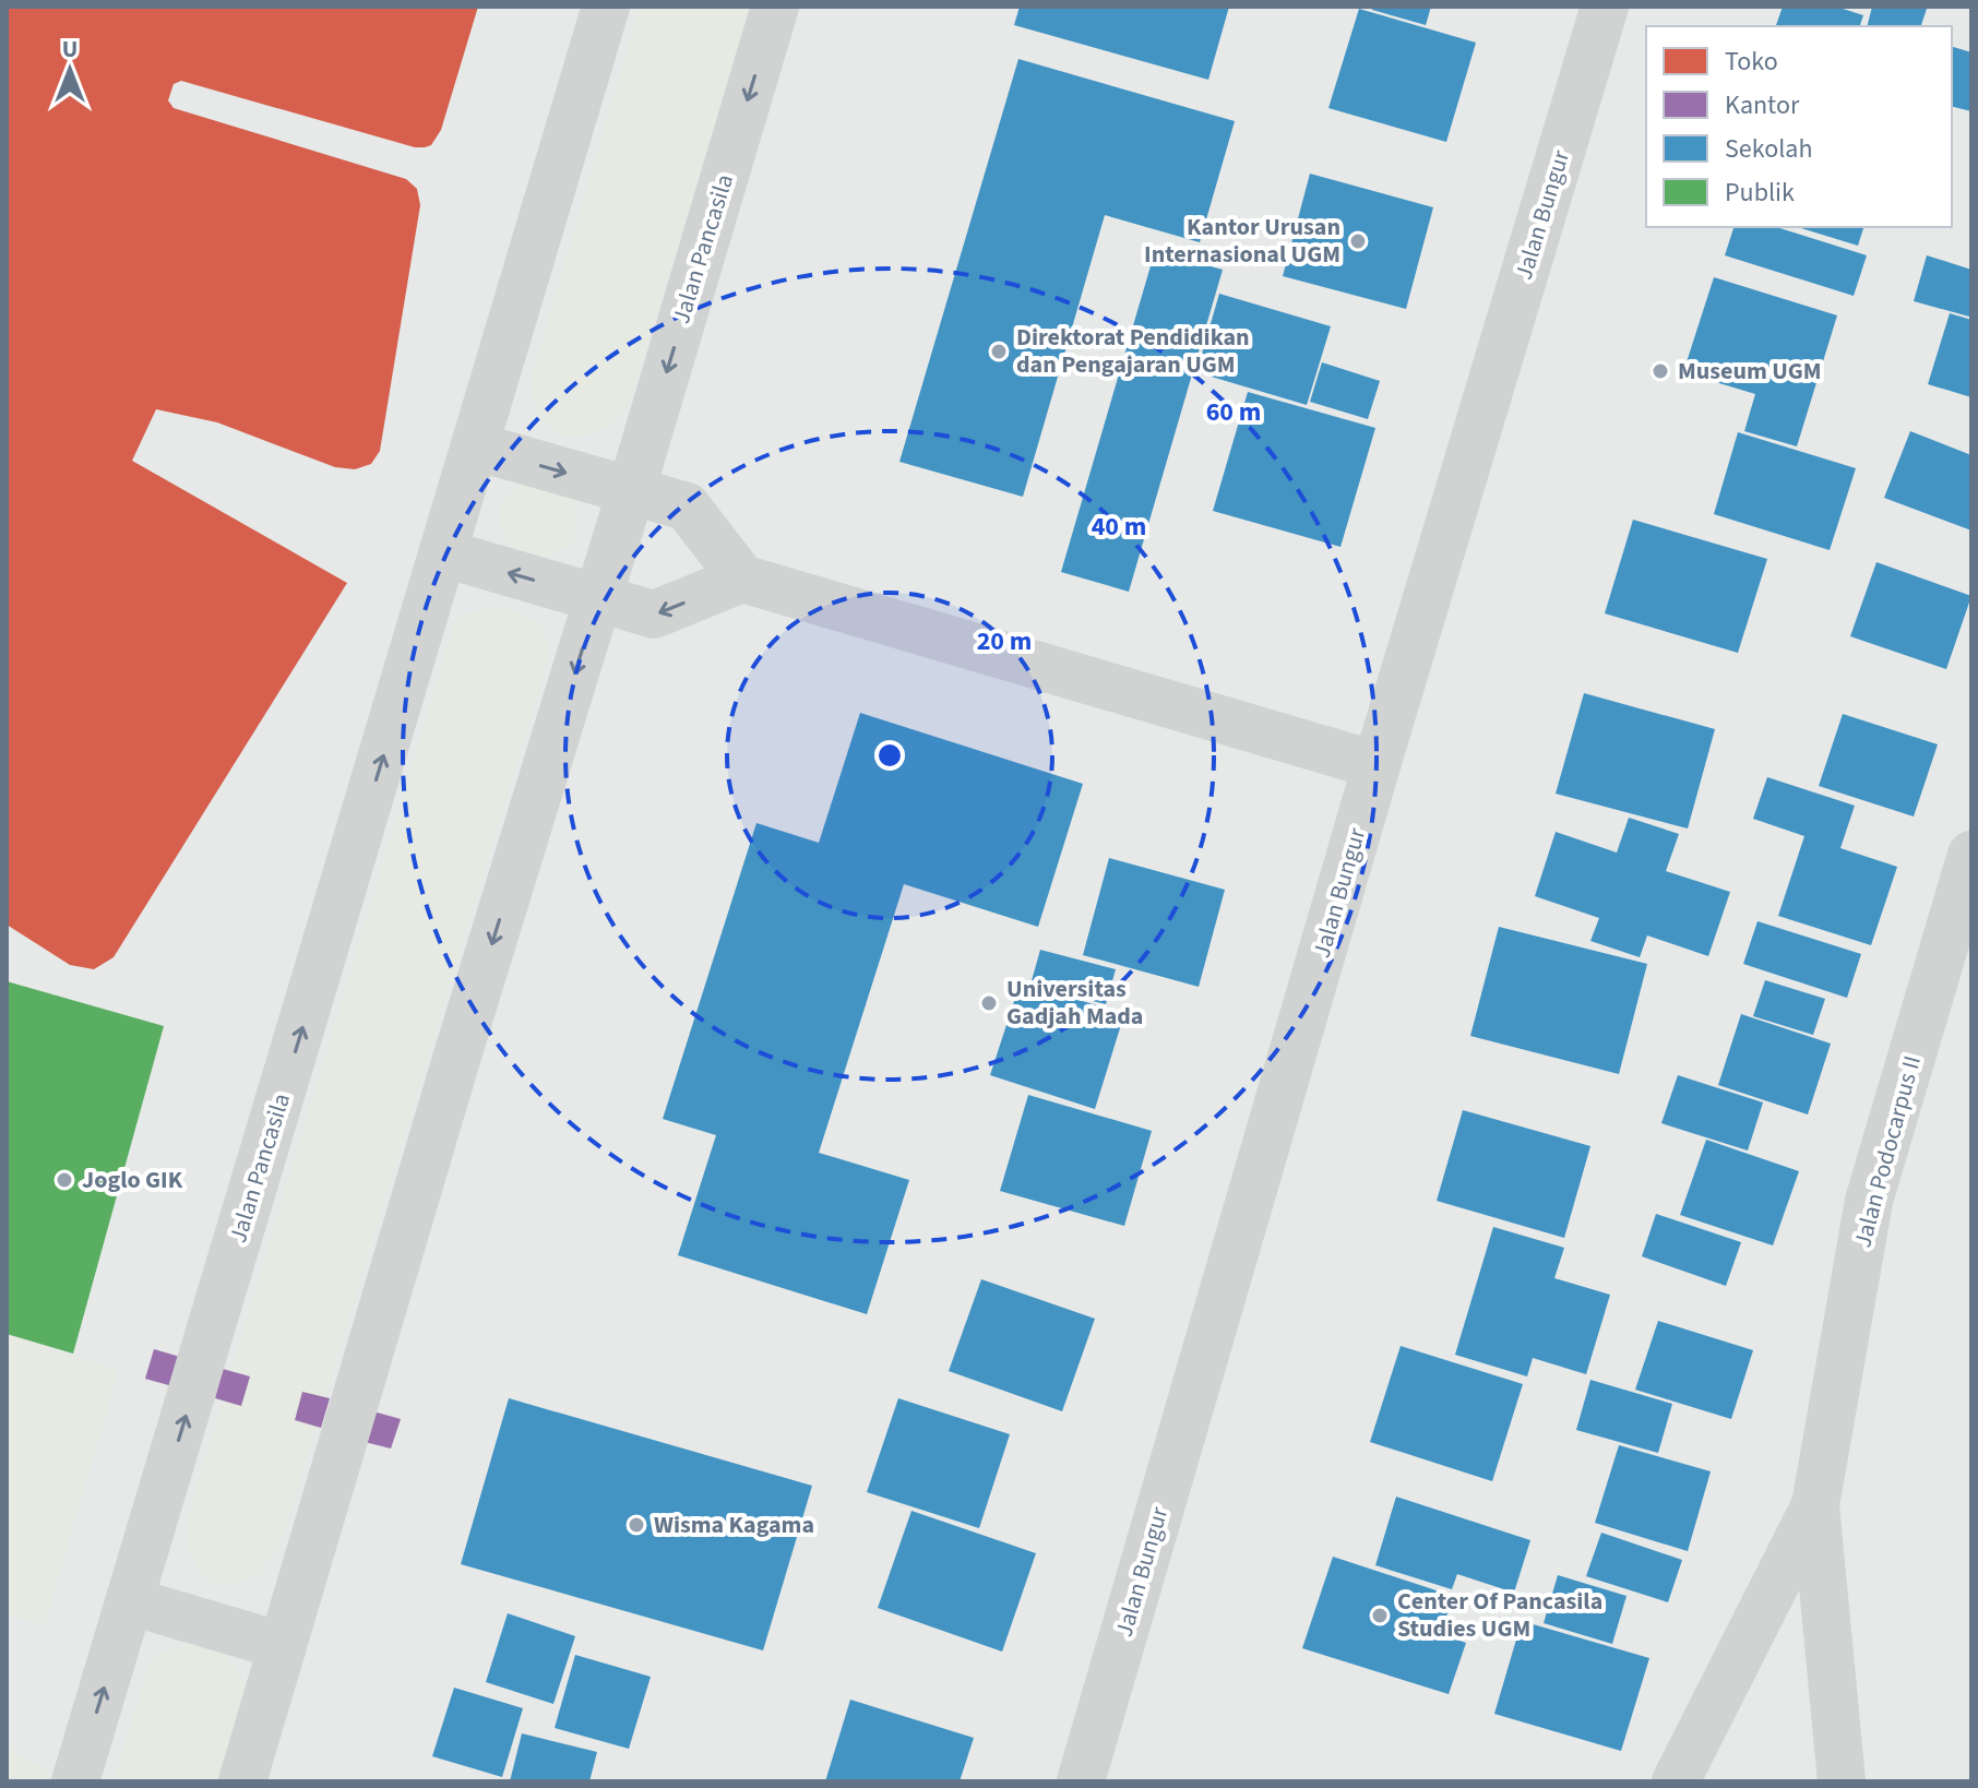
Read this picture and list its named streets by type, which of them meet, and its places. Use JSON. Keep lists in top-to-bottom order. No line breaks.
{"streets":{"street":["Jalan Bungur","Jalan Pancasila","Jalan Podocarpus II"]},"places":["Kantor Urusan Internasional UGM","Direktorat Pendidikan dan Pengajaran UGM","Museum UGM","Universitas Gadjah Mada","Joglo GIK","Wisma Kagama","Center Of Pancasila Studies UGM"],"legend":["Toko","Kantor","Sekolah","Publik"],"north":"top","rings":["60 m","40 m","20 m"]}
